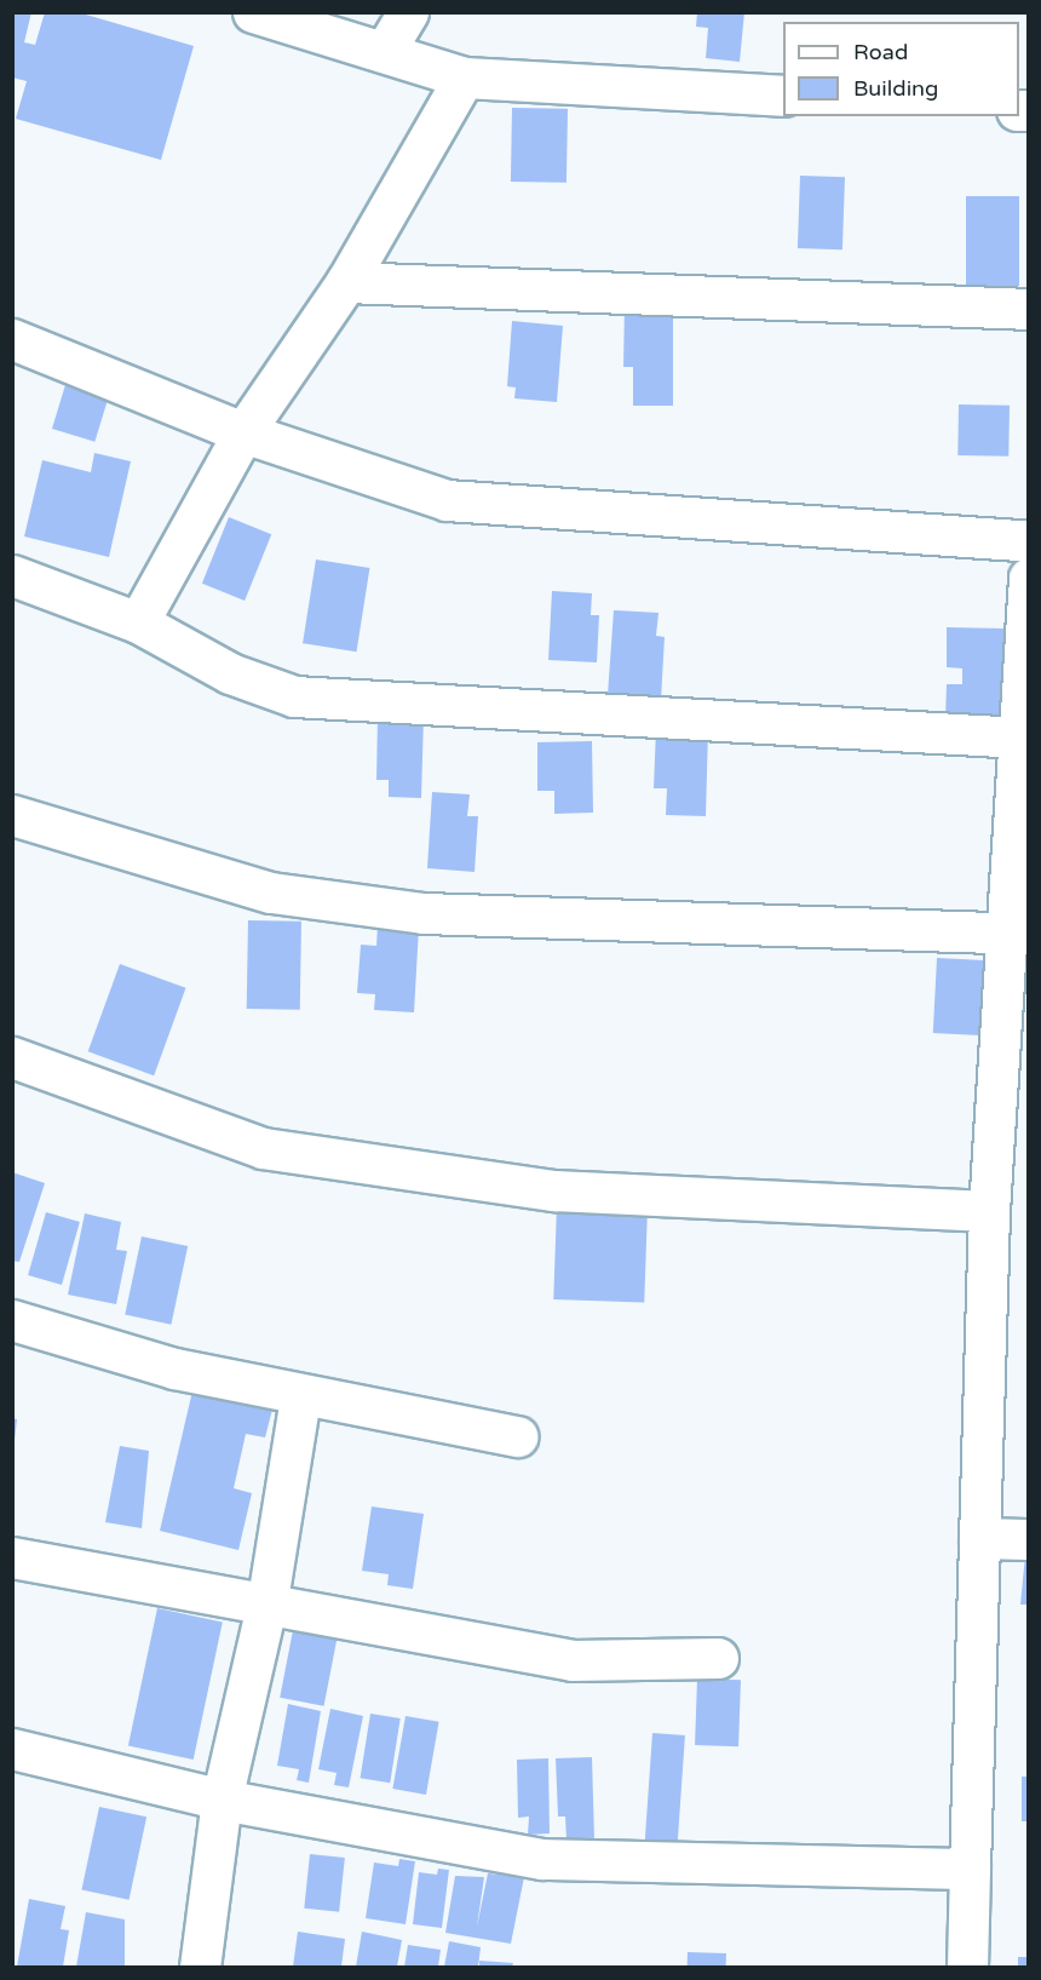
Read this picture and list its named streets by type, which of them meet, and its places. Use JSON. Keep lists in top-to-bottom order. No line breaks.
{"legend":["Road","Building"]}
